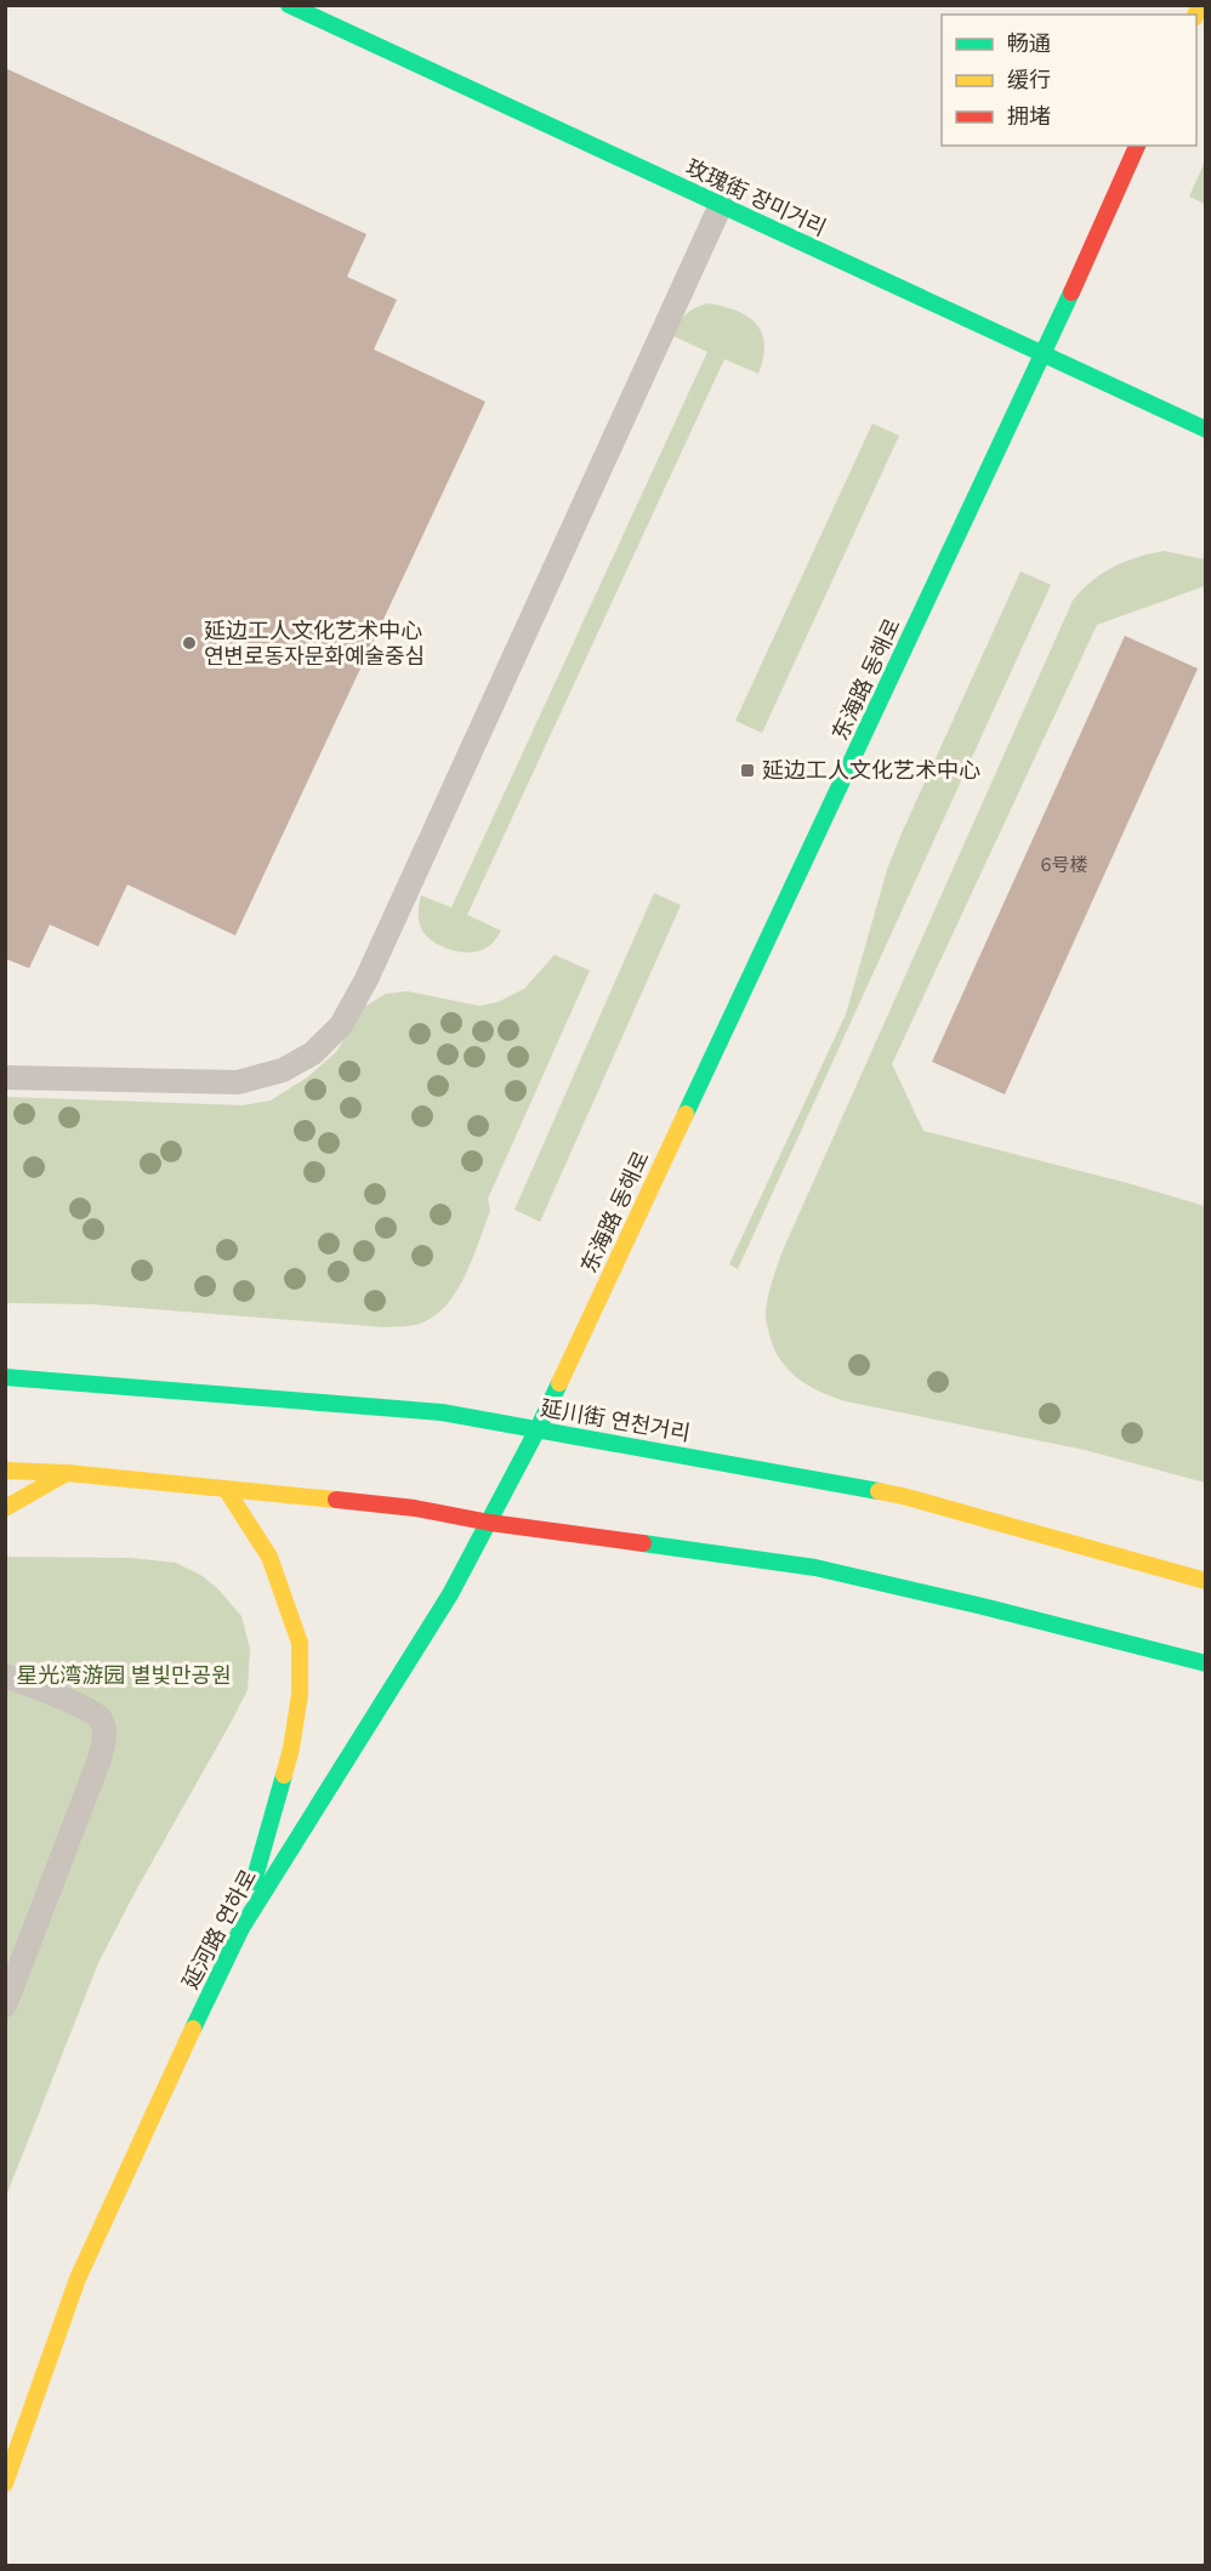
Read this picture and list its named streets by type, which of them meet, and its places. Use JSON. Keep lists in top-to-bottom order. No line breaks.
{"streets":{"main road":["玫瑰街 장미거리","东海路 동해로","延川街 연천거리","延河路 연하로"]},"crossings":[["玫瑰街 장미거리","东海路 동해로"],["东海路 동해로","延川街 연천거리"],["东海路 동해로","延河路 연하로"],["延川街 연천거리","延河路 연하로"]],"parks":["星光湾游园 별빛만공원"],"places":{"other":["延边工人文化艺术中心 연변로동자문화예술중심"],"transit":["延边工人文化艺术中心"]},"house_numbers":["6号楼"],"legend":["畅通","缓行","拥堵"]}
